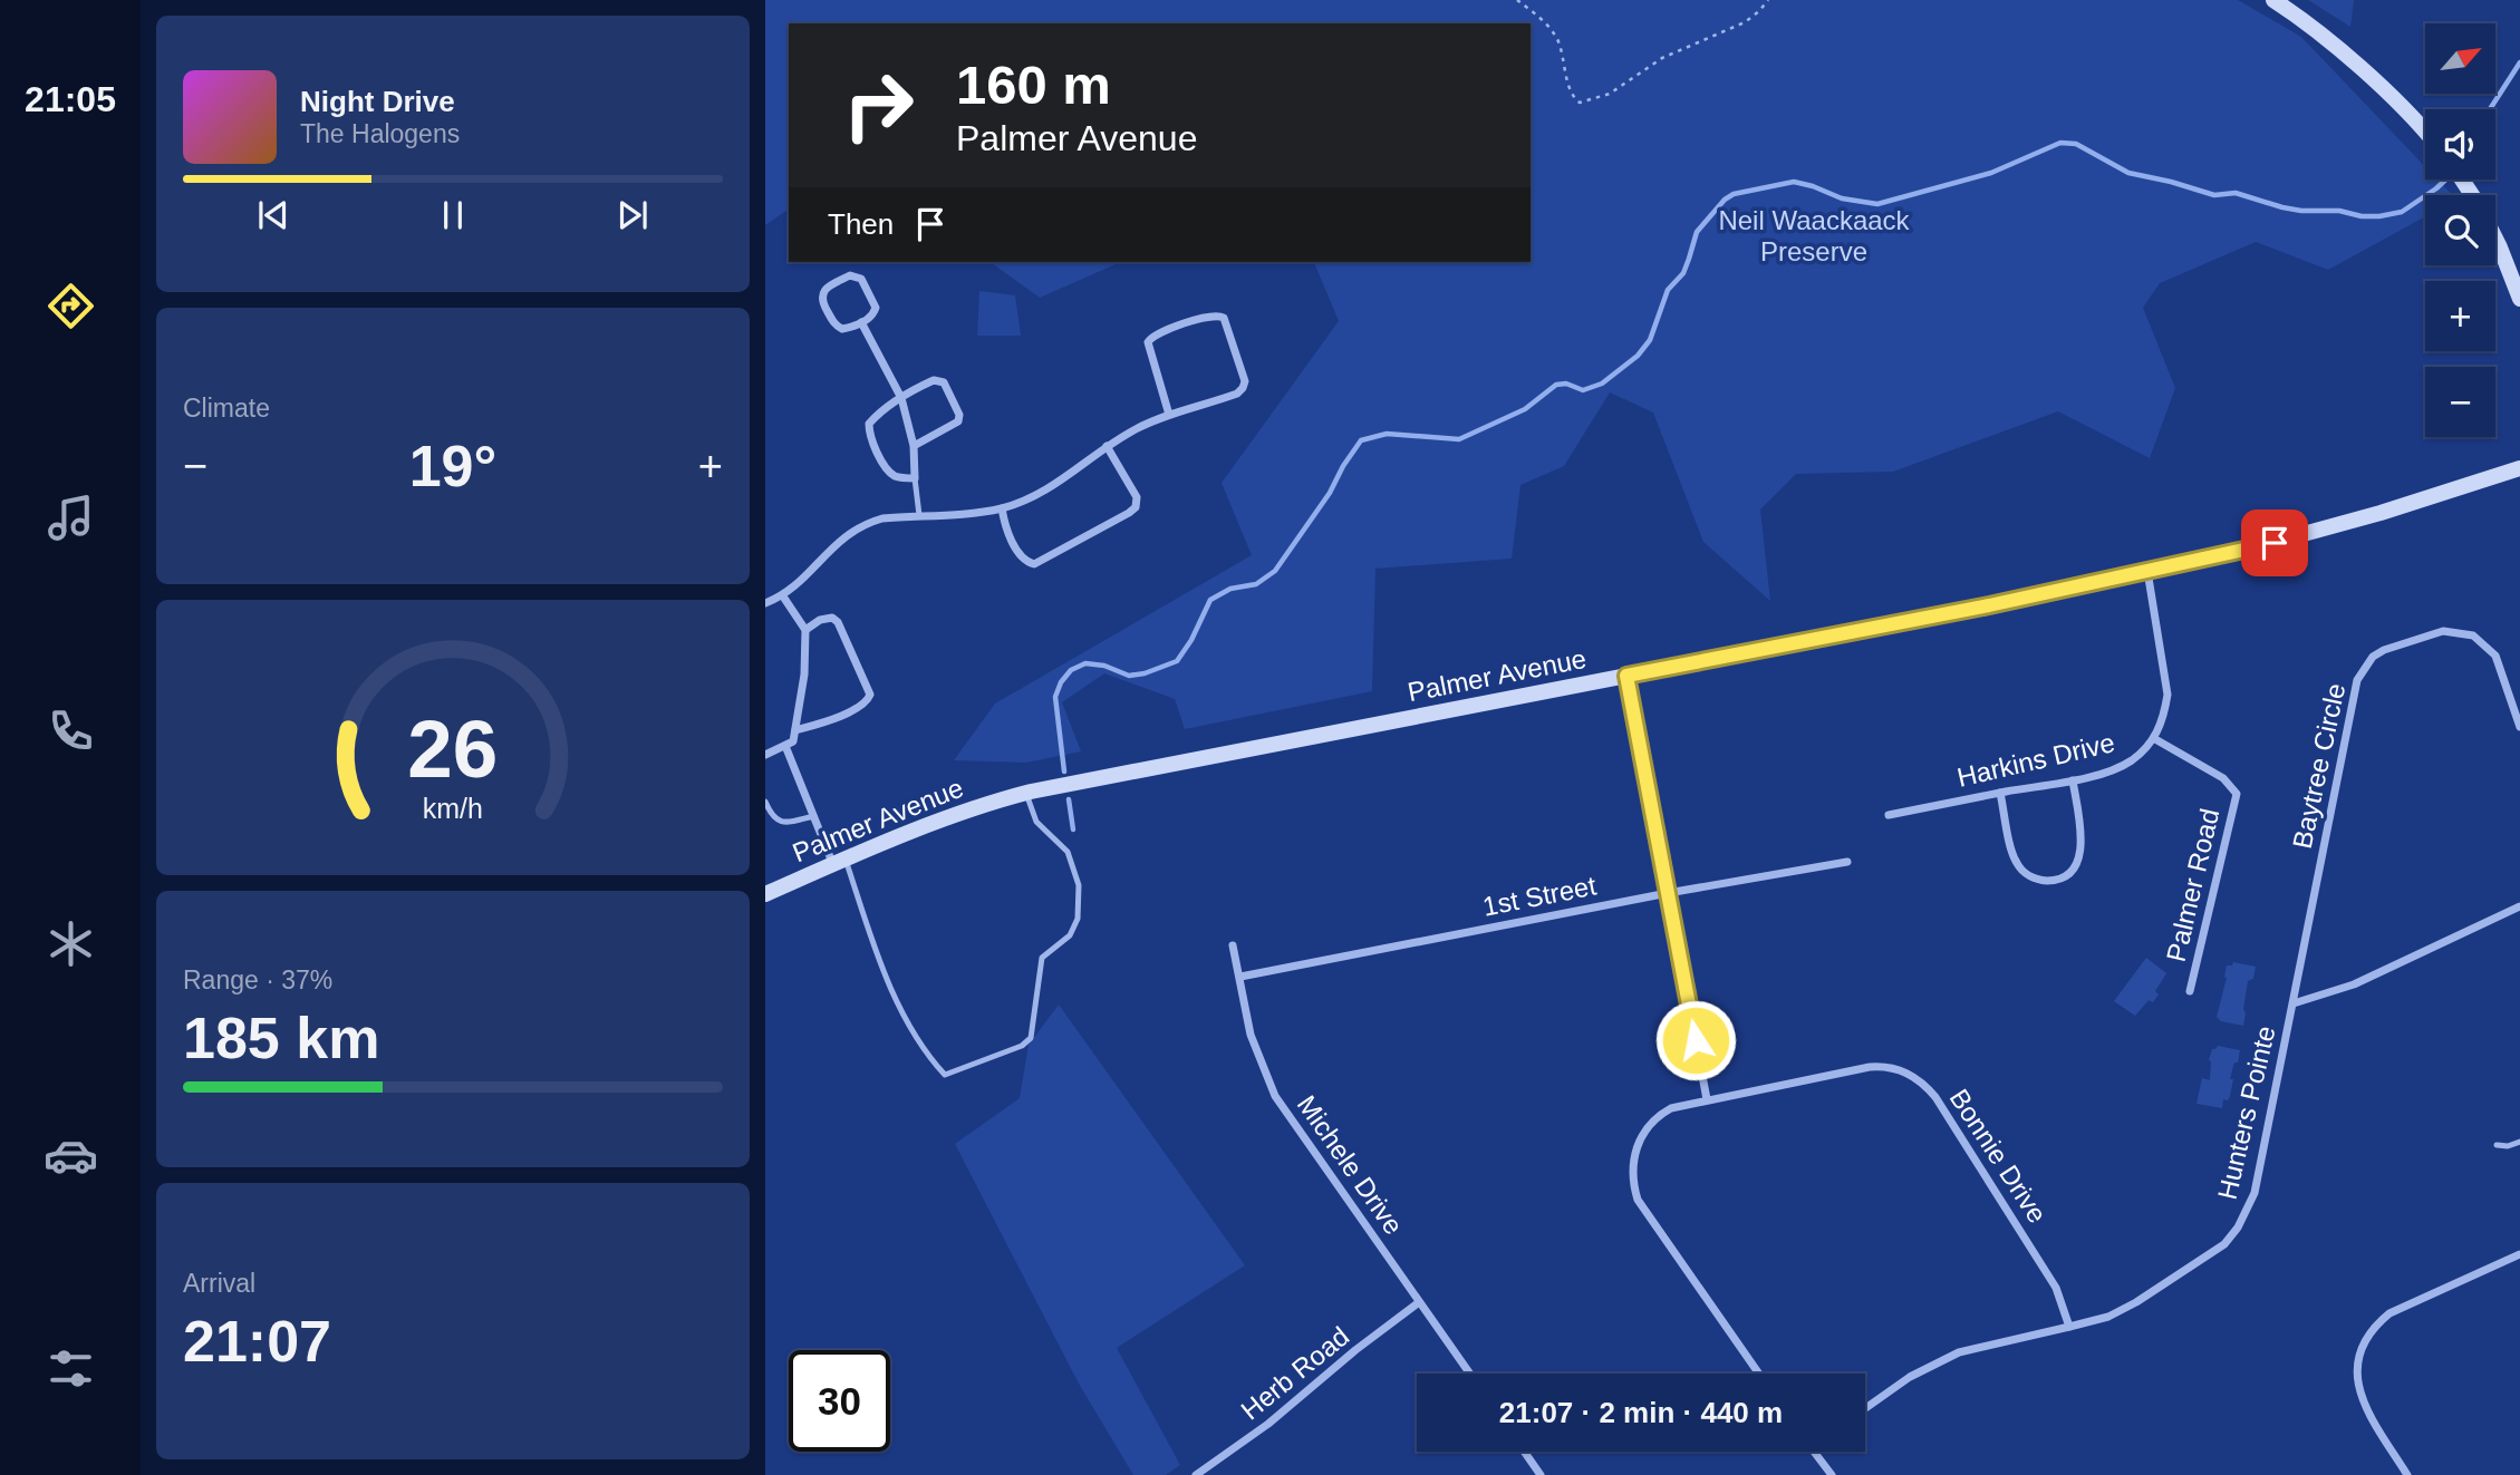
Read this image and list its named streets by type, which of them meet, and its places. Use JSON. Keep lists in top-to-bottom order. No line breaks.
{"streets":{"street":["Palmer Avenue","Harkins Drive","Baytree Circle","Palmer Road","1st Street","Hunters Pointe","Bonnie Drive","Michele Drive","Herb Road"]},"crossings":[["Palmer Avenue","Harkins Drive"],["Harkins Drive","Palmer Road"],["Baytree Circle","Hunters Pointe"],["1st Street","Michele Drive"],["Hunters Pointe","Bonnie Drive"],["Michele Drive","Herb Road"]],"parks":["Neil Waackaack Preserve"],"north":"top right","page":{"tabs":"21:05","map_buttons":["+","−"],"turn":["160 m","Palmer Avenue"],"song":["Night Drive","The Halogens"],"then":"Then","tile":["Climate",["Range · 37%","185 km"],["Arrival","21:07"]],"heat":["−","19°","+"],"limit":"30","trip":"21:07 · 2 min · 440 m","gauge":["26","km/h"]}}
